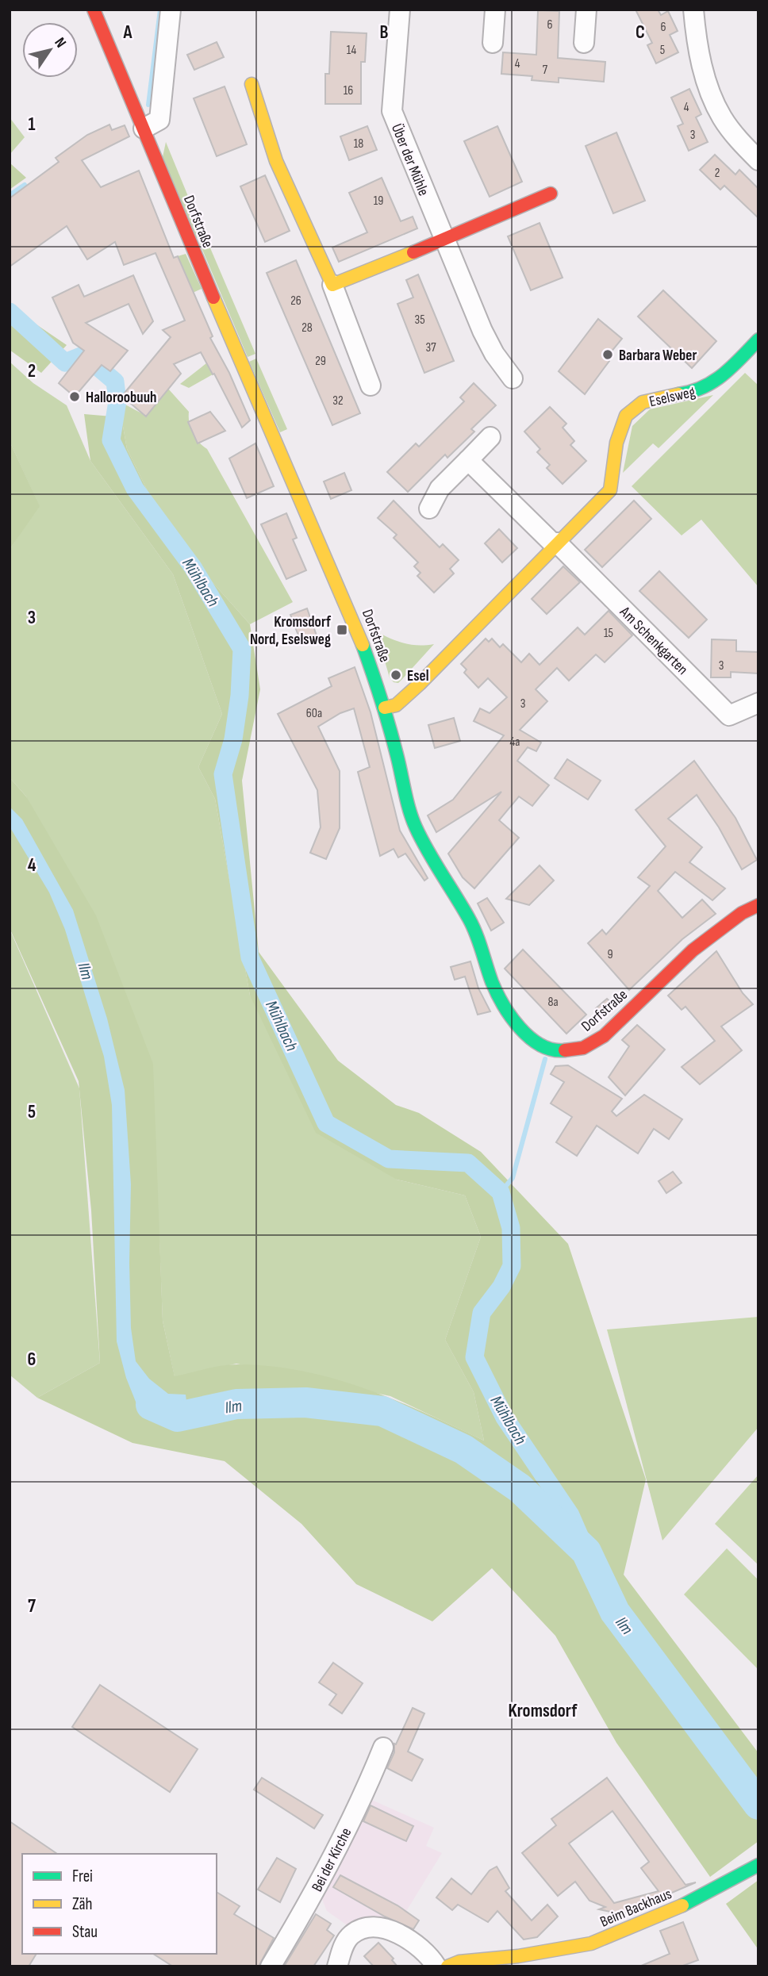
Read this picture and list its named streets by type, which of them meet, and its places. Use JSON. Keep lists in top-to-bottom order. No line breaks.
{"streets":{"street":["Über der Mühle","Dorfstraße","Eselsweg","Am Schenkgarten","Bei der Kirche","Beim Backhaus"]},"crossings":[["Dorfstraße","Eselsweg"],["Eselsweg","Am Schenkgarten"]],"districts":["Kromsdorf"],"water":["Mühlbach","Ilm"],"places":{"other":["Barbara Weber","Halloroobuuh","Esel"],"transit":["Kromsdorf Nord, Eselsweg"]},"house_numbers":["6","6","14","5","4","7","16","4","3","18","2","19","26","35","28","37","29","32","15","3","3","60a","4a","9","8a"],"legend":["Frei","Zäh","Stau"],"north":"top right","grid":{"columns":["A","B","C"],"rows":["1","2","3","4","5","6","7"]}}
